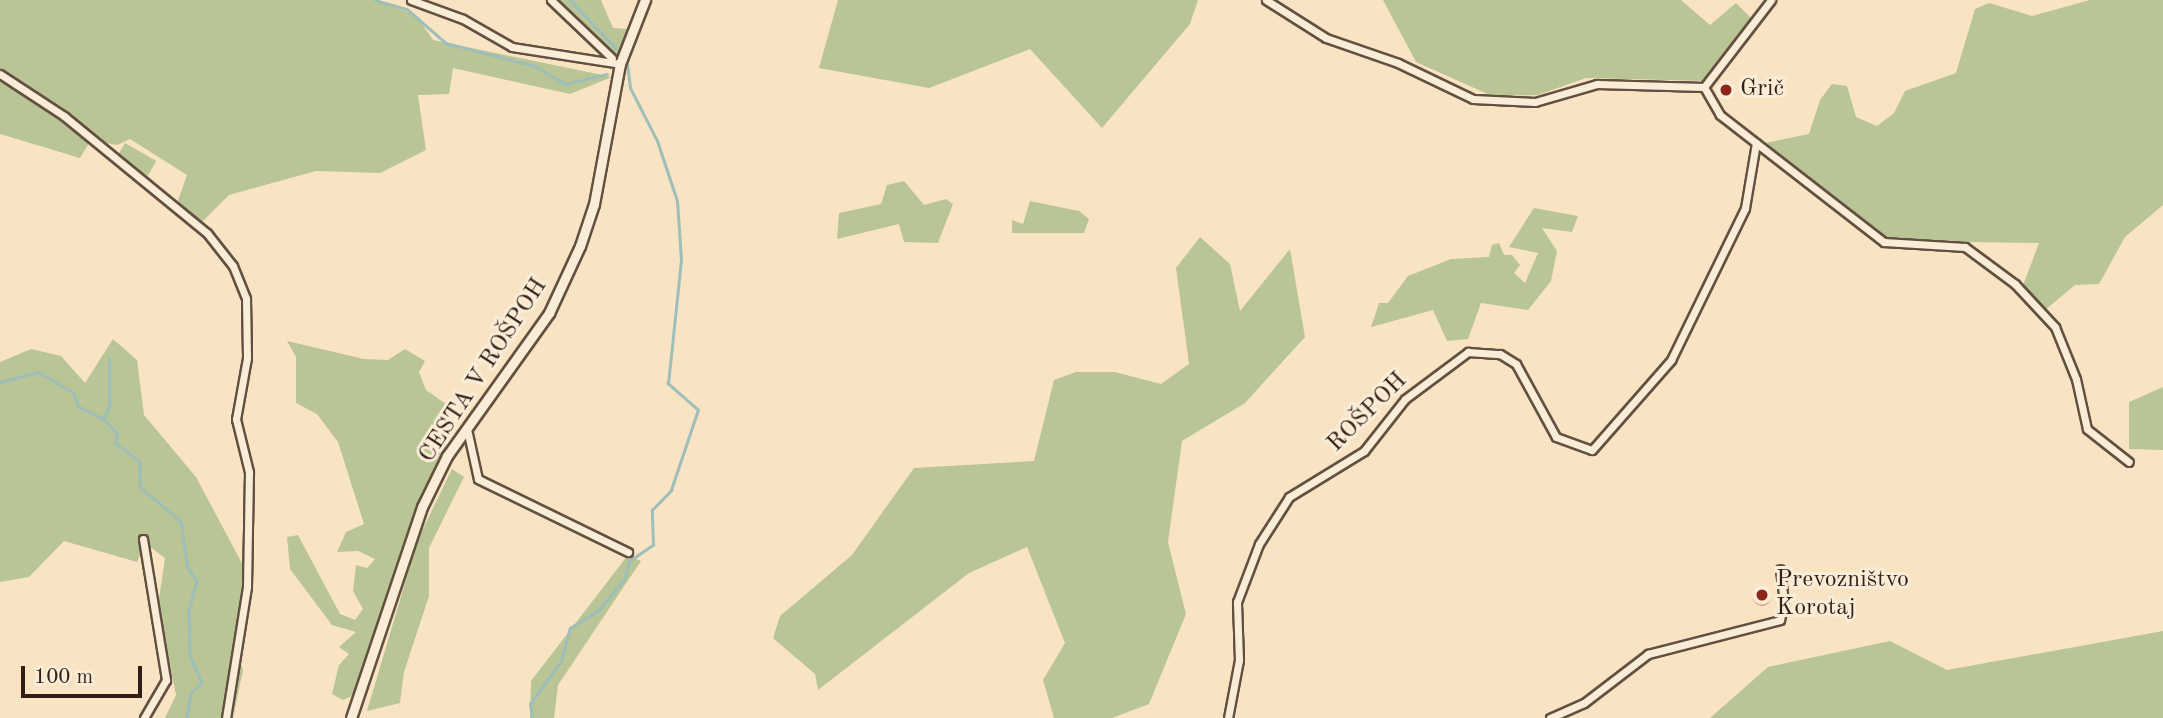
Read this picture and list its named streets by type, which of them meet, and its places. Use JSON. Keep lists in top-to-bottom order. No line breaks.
{"streets":{"street":["CESTA V ROŠPOH","ROŠPOH"]},"places":["Grič","Prevozništvo Korotaj"],"scale_bar":"100 m"}
